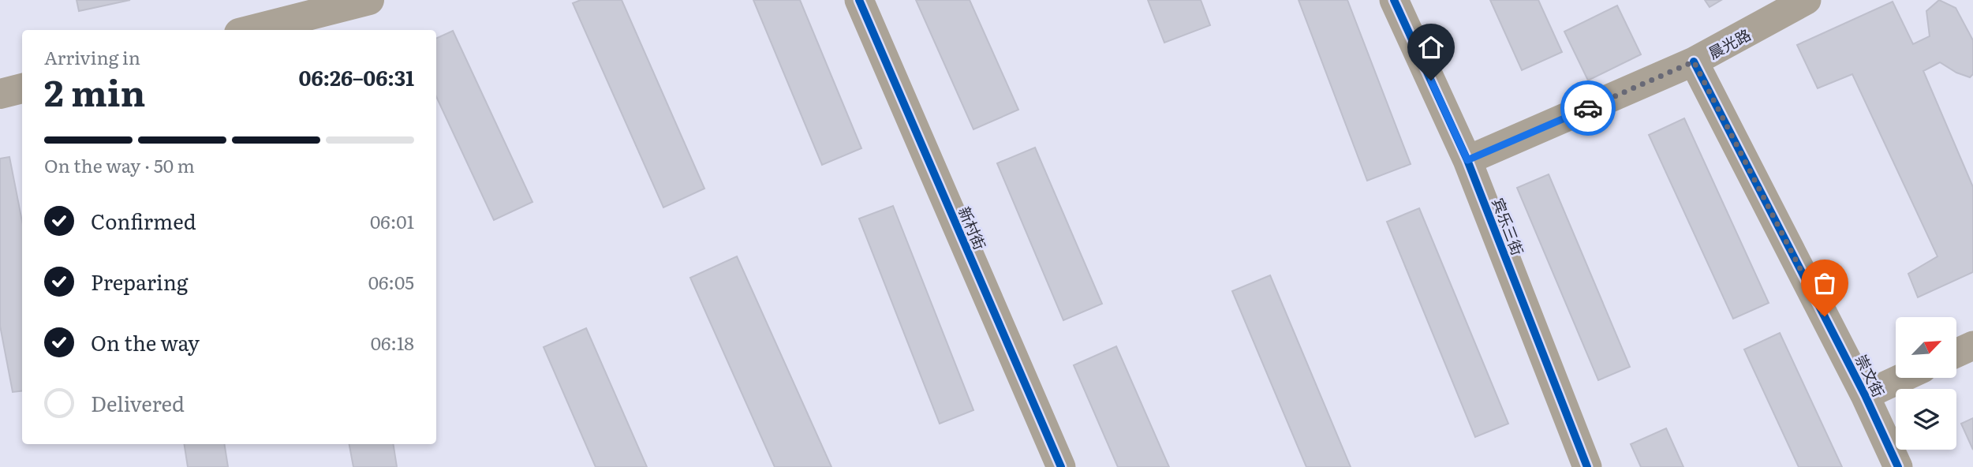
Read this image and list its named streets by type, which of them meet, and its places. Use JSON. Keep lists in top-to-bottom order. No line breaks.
{"streets":{"street":["晨光路","宾乐三街","新村街","崇文街"]},"crossings":[["晨光路","宾乐三街"],["晨光路","崇文街"]],"north":"top right","page":{"heading":["2 min","Arriving in","06:26–06:31"],"bar":"On the way · 50 m","list":[["Confirmed","06:01"],["Preparing","06:05"],["On the way","06:18"],"Delivered"]}}
